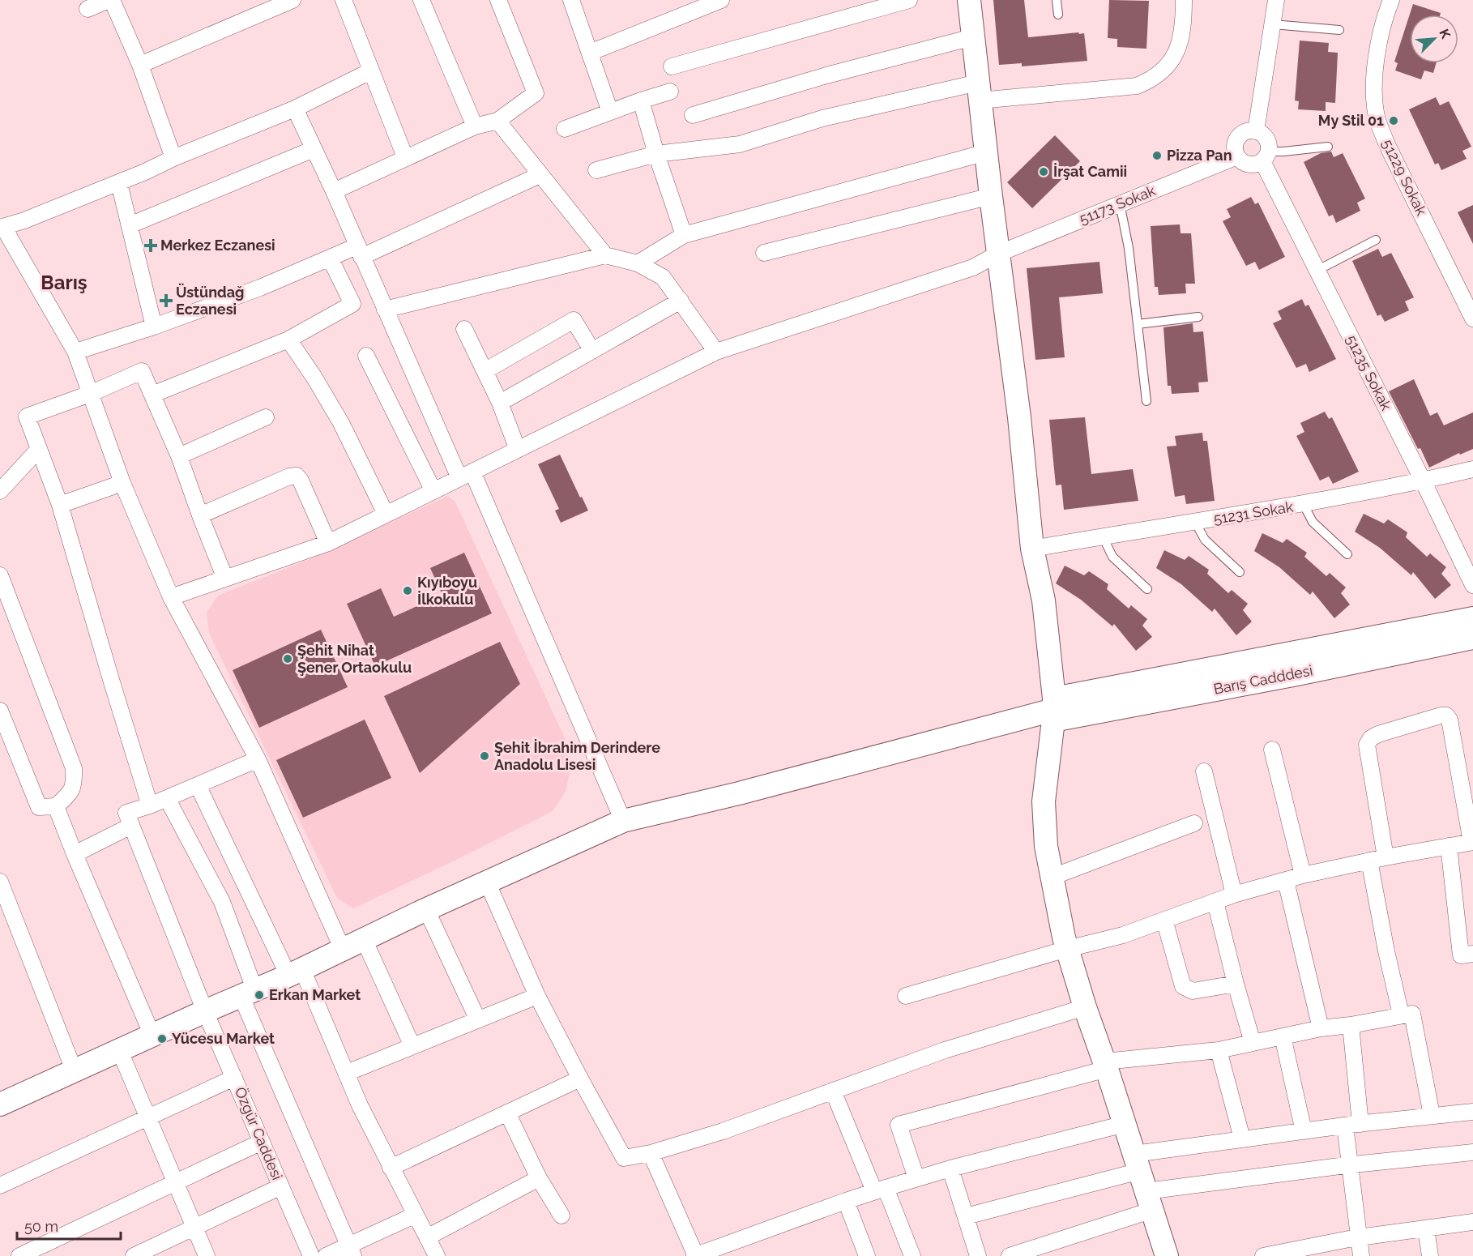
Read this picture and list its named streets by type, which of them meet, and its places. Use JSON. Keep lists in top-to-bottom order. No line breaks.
{"streets":{"main road":["Barış Cadddesi"],"street":["51229 Sokak","51173 Sokak","51235 Sokak","51231 Sokak","Özgür Caddesi"]},"crossings":[["51173 Sokak","51235 Sokak"],["51235 Sokak","51231 Sokak"]],"districts":["Barış"],"places":{"other":["My Stil 01","Pizza Pan","İrşat Camii","Kıyıboyu İlkokulu","Şehit Nihat Şener Ortaokulu","Şehit İbrahim Derindere Anadolu Lisesi","Erkan Market","Yücesu Market"],"health":["Merkez Eczanesi","Üstündağ Eczanesi"]},"scale_bar":"50 m","north":"top right"}
